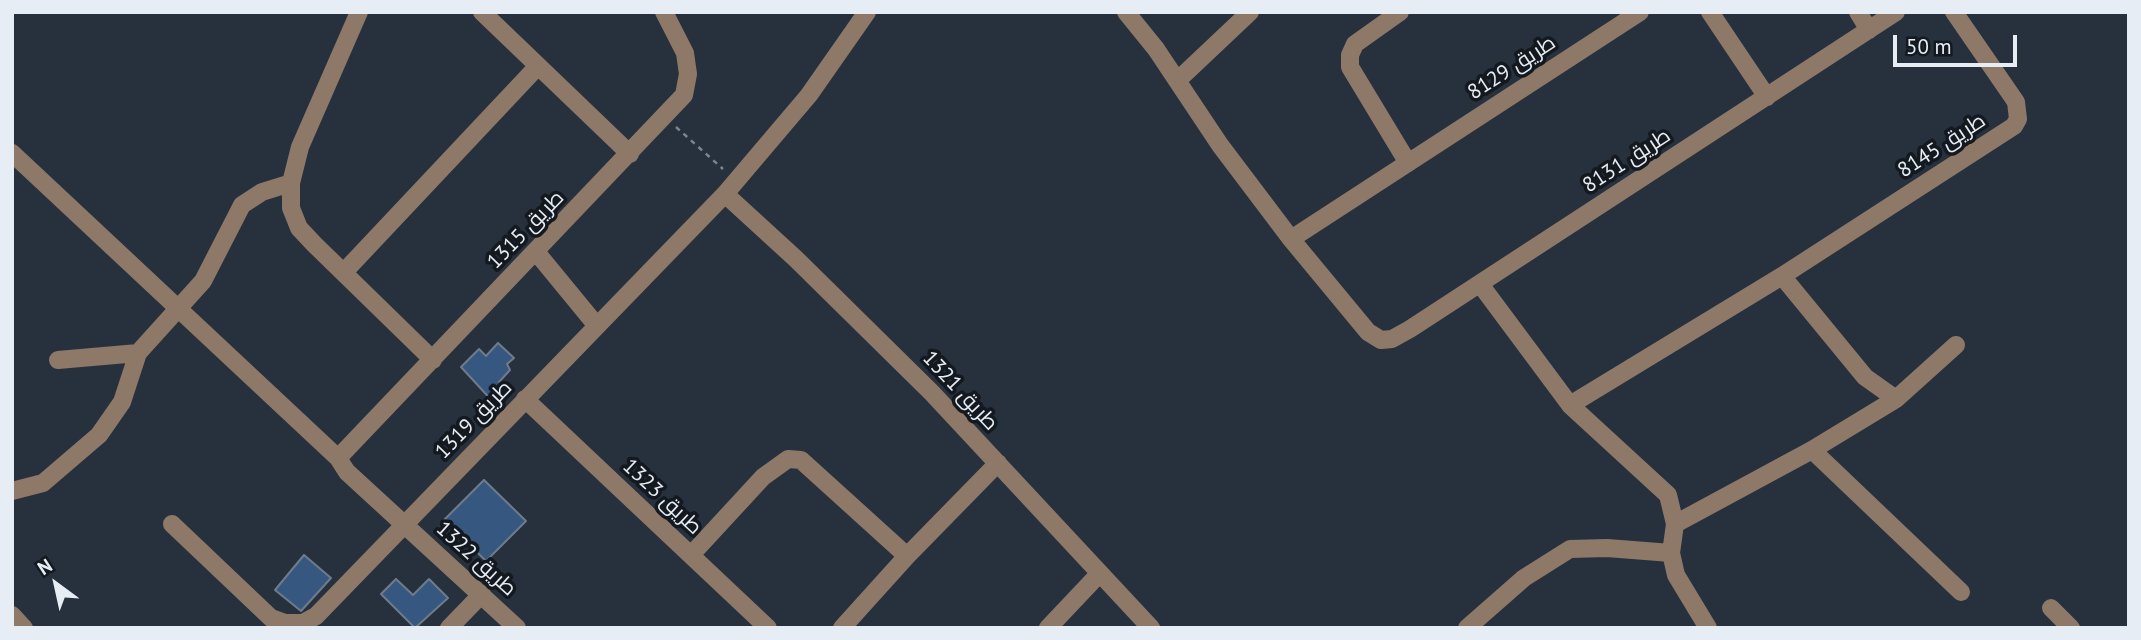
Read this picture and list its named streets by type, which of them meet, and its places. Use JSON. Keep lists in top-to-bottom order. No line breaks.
{"streets":{"street":["طريق 8129","طريق 8145","طريق 8131","طريق 1315","طريق 1321","طريق 1319","طريق 1323","طريق 1322"]},"crossings":[["طريق 8129","طريق 8131"],["طريق 1315","طريق 1322"],["طريق 1321","طريق 1319"],["طريق 1319","طريق 1323"],["طريق 1319","طريق 1322"]],"scale_bar":"50 m","north":"top left"}
